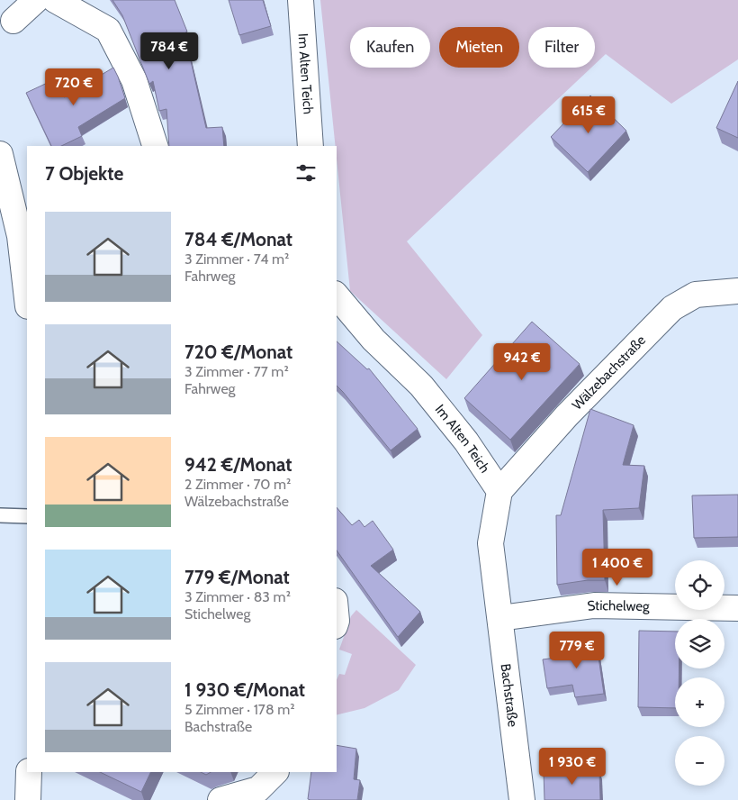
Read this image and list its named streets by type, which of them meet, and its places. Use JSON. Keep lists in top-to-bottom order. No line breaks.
{"streets":{"street":["Im Alten Teich","Wälzebachstraße","Stichelweg","Bachstraße"]},"crossings":[["Im Alten Teich","Wälzebachstraße"],["Stichelweg","Bachstraße"]],"page":{"chip":["Kaufen","Mieten","Filter"],"price":["784 €","720 €","615 €","942 €","1 400 €","779 €","1 930 €"],"heading":"7 Objekte","list":[{"name":"784 €/Monat","note":"3 Zimmer · 74 m² · Fahrweg"},{"name":"720 €/Monat","note":"3 Zimmer · 77 m² · Fahrweg"},{"name":"942 €/Monat","note":"2 Zimmer · 70 m² · Wälzebachstraße"},{"name":"779 €/Monat","note":"3 Zimmer · 83 m² · Stichelweg"},{"name":"1 930 €/Monat","note":"5 Zimmer · 178 m² · Bachstraße"}],"map_buttons":["+","−"]}}
